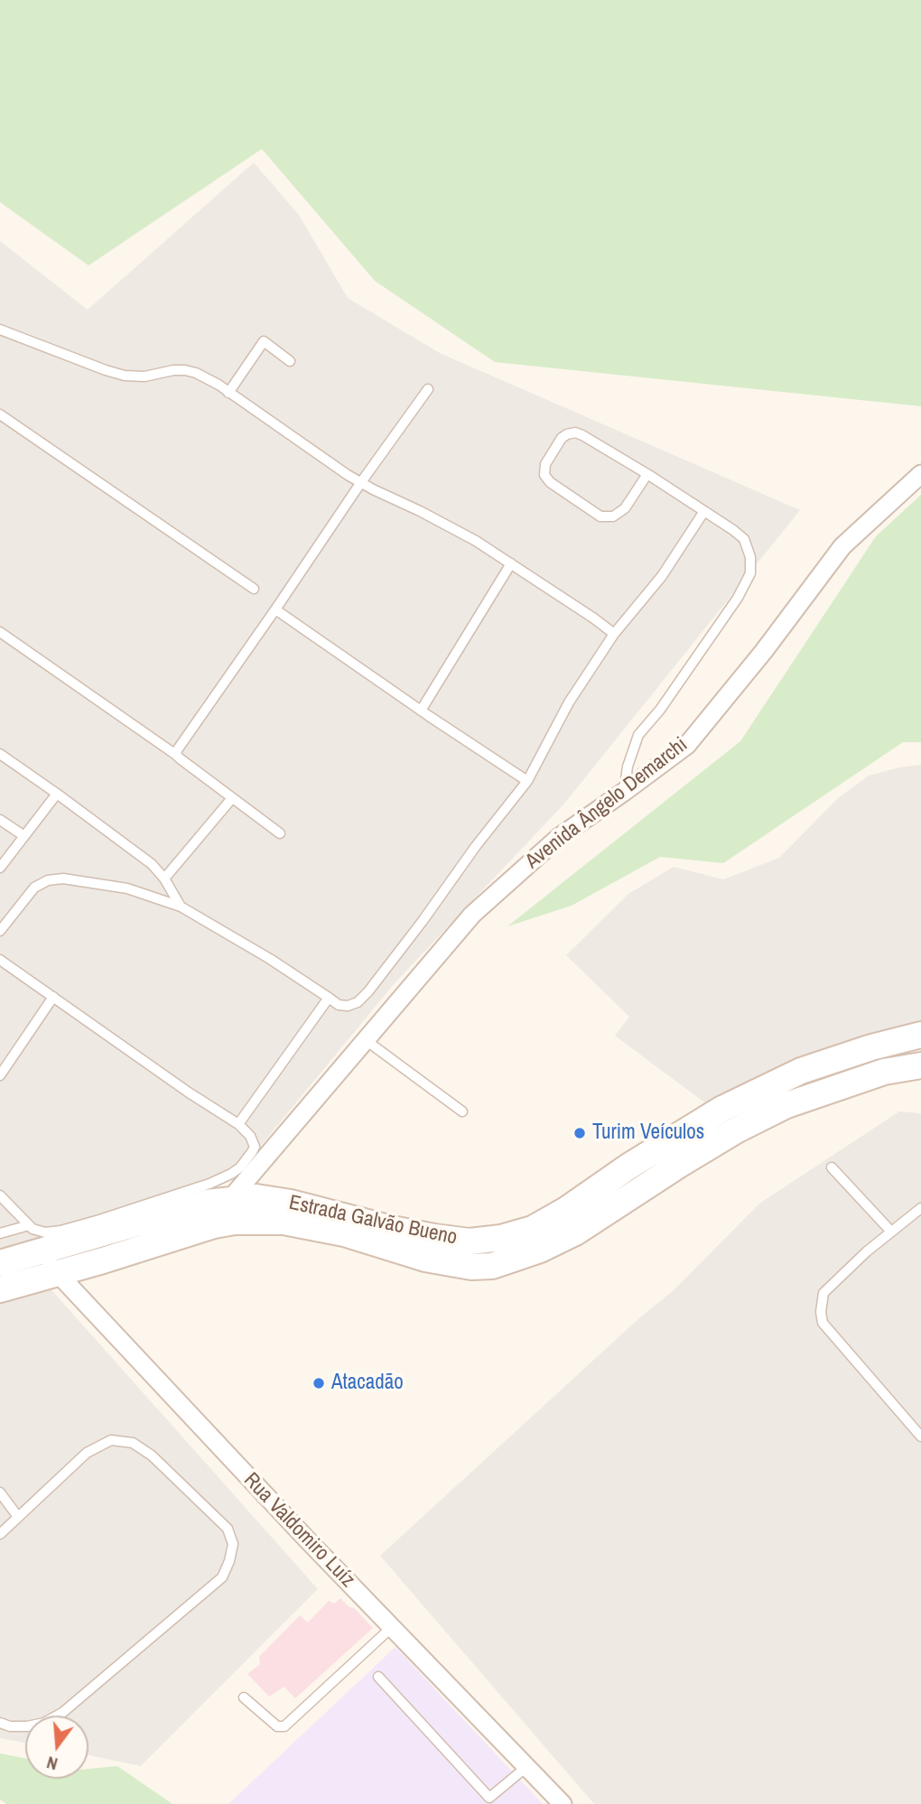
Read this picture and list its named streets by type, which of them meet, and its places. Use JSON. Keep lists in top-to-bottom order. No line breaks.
{"streets":{"main road":["Estrada Galvão Bueno"],"street":["Avenida Ângelo Demarchi","Rua Valdomiro Luíz"]},"crossings":[["Avenida Ângelo Demarchi","Estrada Galvão Bueno"]],"places":["Turim Veículos","Atacadão"],"north":"bottom"}
